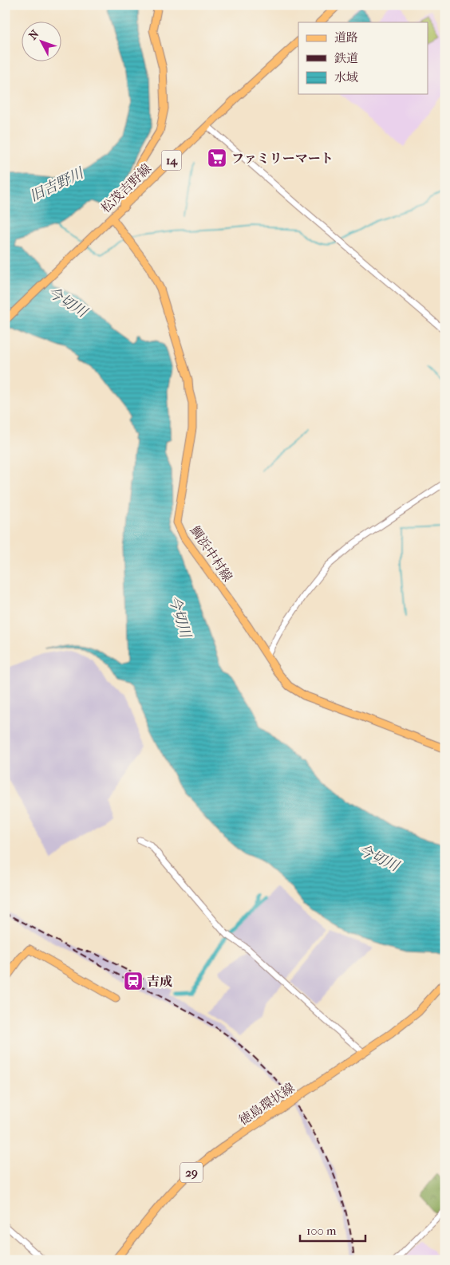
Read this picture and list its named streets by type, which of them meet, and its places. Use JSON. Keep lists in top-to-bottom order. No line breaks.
{"streets":{"main road":["14","松茂吉野線","鯛浜中村線","徳島環状線","29"]},"crossings":[["松茂吉野線","鯛浜中村線"]],"water":["旧吉野川","今切川"],"places":{"supermarket":["ファミリーマート"],"station":["吉成"]},"legend":["道路","鉄道","水域"],"scale_bar":"100 m","north":"top left"}
